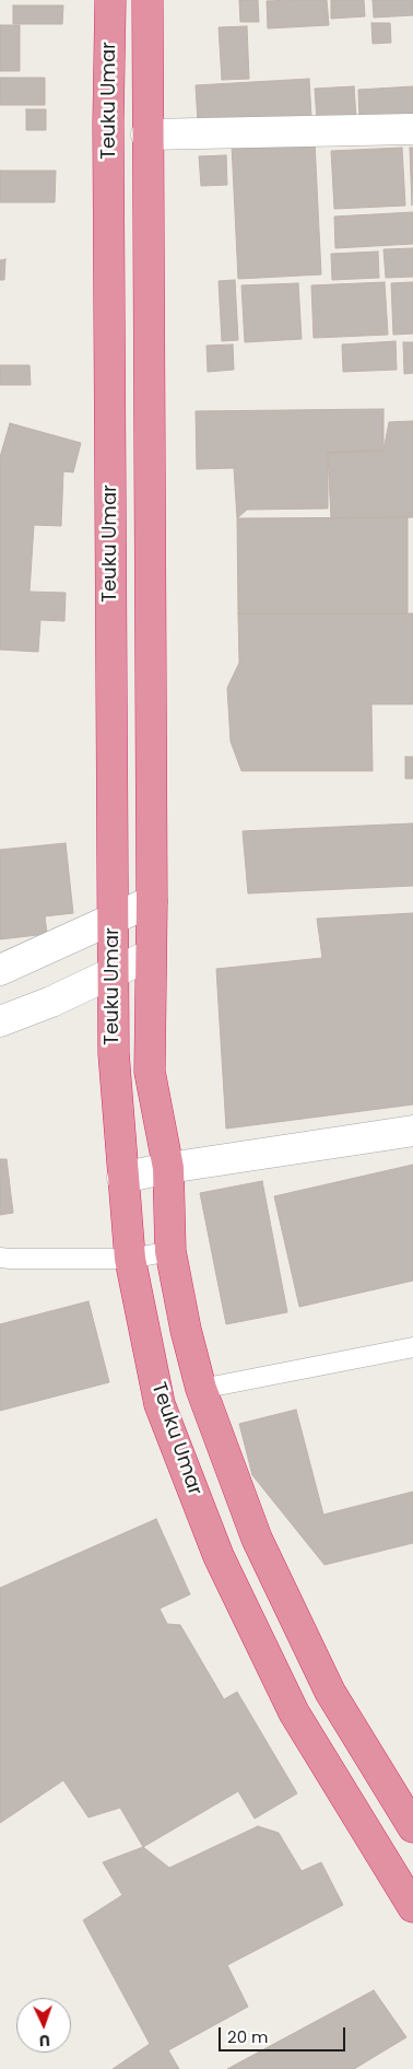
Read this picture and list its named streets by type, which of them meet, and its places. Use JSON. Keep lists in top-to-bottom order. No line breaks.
{"streets":{"highway":["Teuku Umar"]},"scale_bar":"20 m","north":"bottom"}
